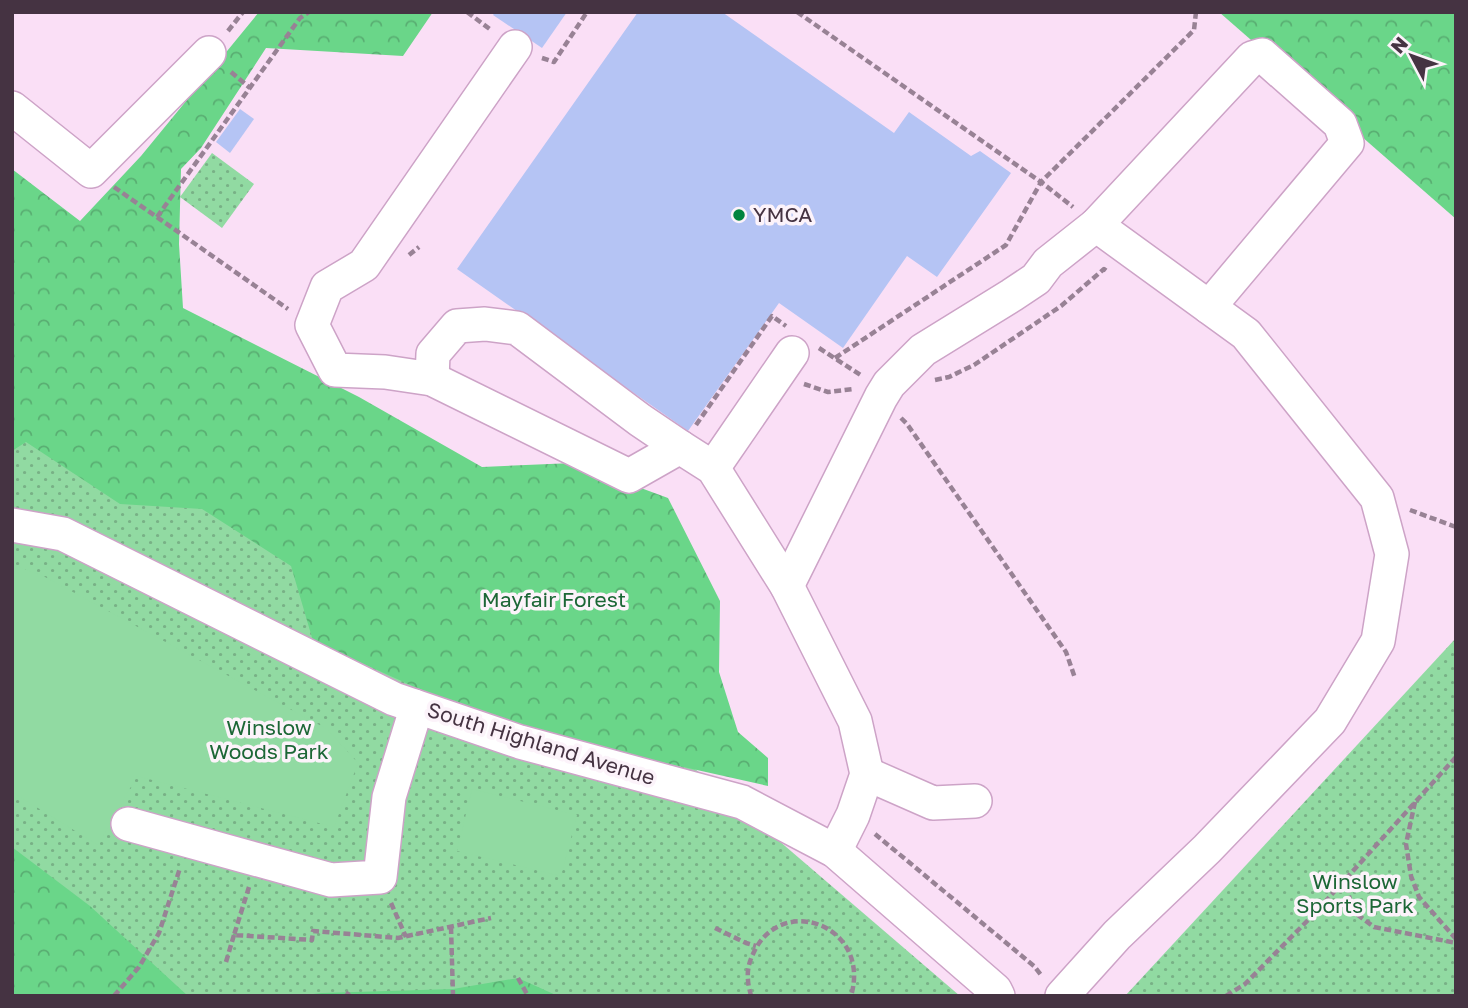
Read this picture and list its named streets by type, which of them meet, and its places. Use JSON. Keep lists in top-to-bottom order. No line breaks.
{"streets":{"street":["South Highland Avenue"]},"parks":["Mayfair Forest","Winslow Woods Park","Winslow Sports Park"],"places":["YMCA"],"north":"top left"}
